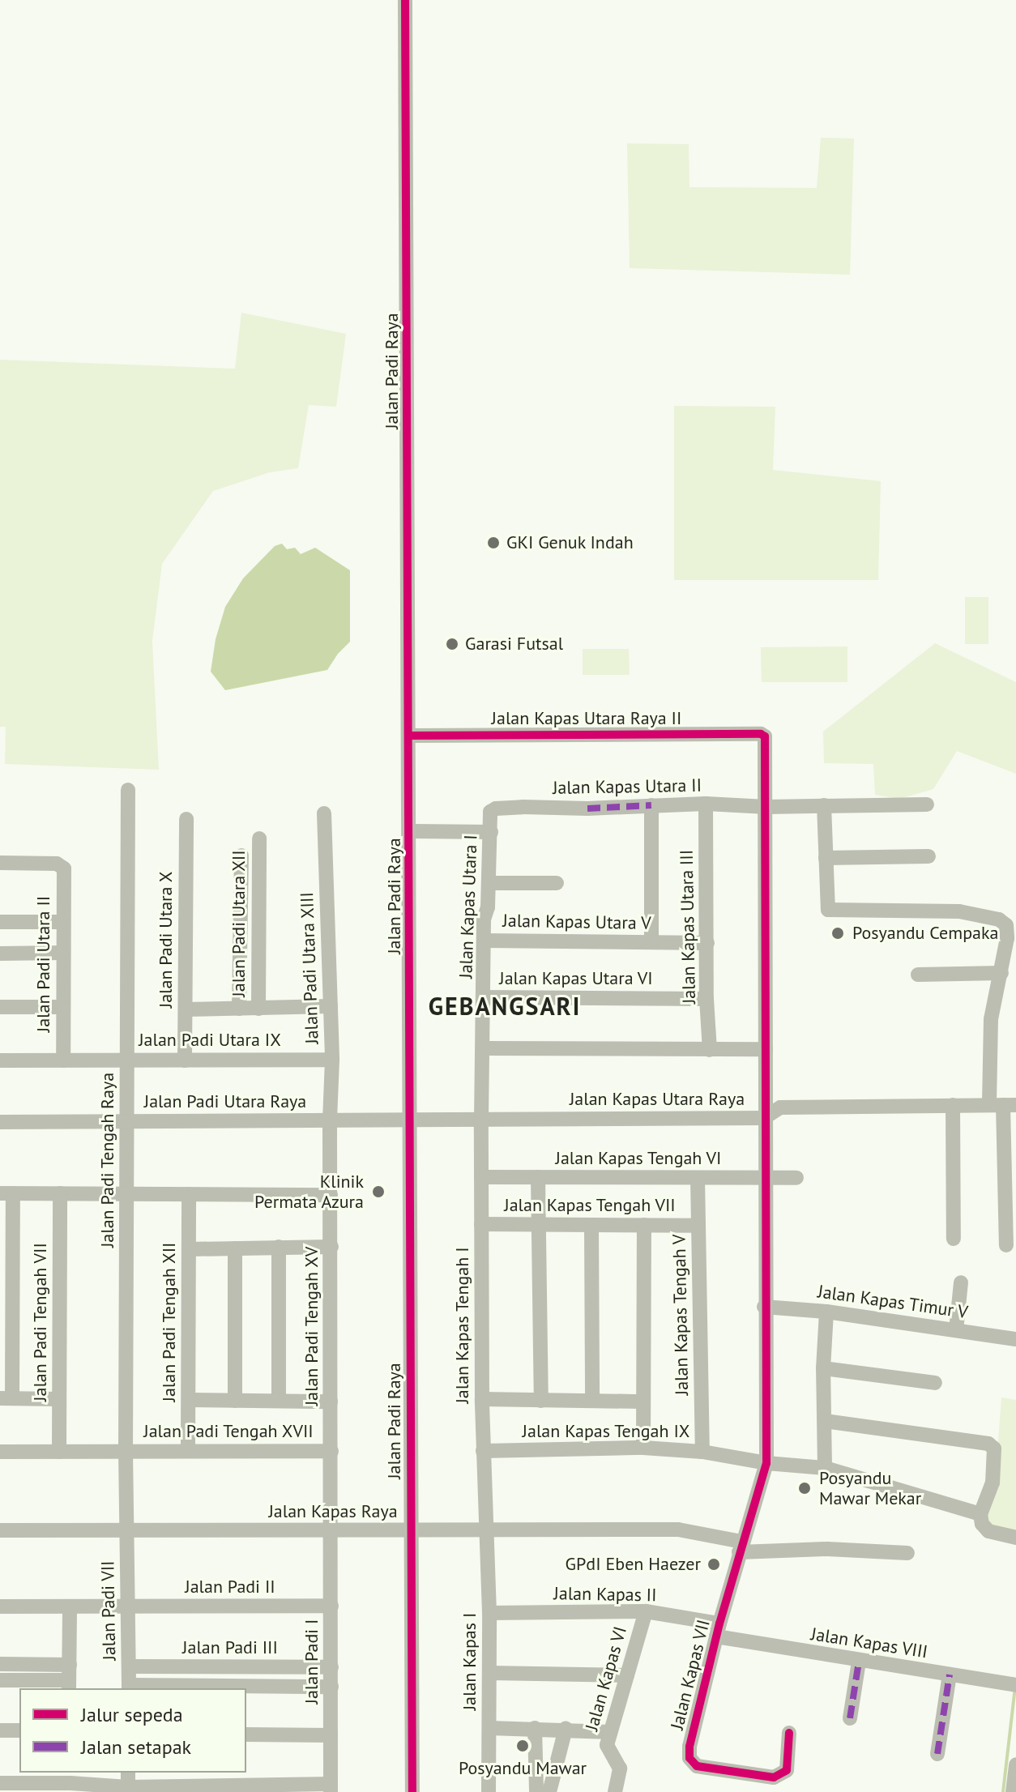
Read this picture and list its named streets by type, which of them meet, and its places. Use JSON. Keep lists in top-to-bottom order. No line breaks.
{"streets":{"street":["Jalan Padi Raya","Jalan Kapas Utara Raya II","Jalan Kapas Utara II","Jalan Kapas Utara I","Jalan Kapas Utara V","Jalan Padi Utara XII","Jalan Kapas Utara III","Jalan Padi Utara X","Jalan Padi Utara II","Jalan Padi Utara XIII","Jalan Kapas Utara VI","Jalan Padi Utara IX","Jalan Kapas Utara Raya","Jalan Padi Utara Raya","Jalan Kapas Tengah VI","Jalan Padi Tengah Raya","Jalan Kapas Tengah VII","Jalan Kapas Timur V","Jalan Kapas Tengah V","Jalan Padi Tengah VII","Jalan Padi Tengah XII","Jalan Kapas Tengah I","Jalan Padi Tengah XV","Jalan Padi Tengah XVII","Jalan Kapas Tengah IX","Jalan Kapas Raya","Jalan Padi II","Jalan Kapas II","Jalan Padi VII","Jalan Kapas VIII","Jalan Padi III","Jalan Padi I","Jalan Kapas I","Jalan Kapas VII","Jalan Kapas VI"]},"crossings":[["Jalan Padi Raya","Jalan Kapas Utara Raya II"],["Jalan Padi Raya","Jalan Kapas Utara Raya"],["Jalan Padi Raya","Jalan Padi Utara Raya"],["Jalan Padi Raya","Jalan Kapas Raya"],["Jalan Kapas Utara Raya II","Jalan Kapas VII"],["Jalan Kapas Utara II","Jalan Kapas Utara I"],["Jalan Kapas Utara II","Jalan Kapas Utara III"],["Jalan Kapas Utara II","Jalan Kapas VII"],["Jalan Kapas Utara I","Jalan Kapas Utara V"],["Jalan Kapas Utara I","Jalan Kapas Utara VI"],["Jalan Kapas Utara I","Jalan Kapas Utara Raya"],["Jalan Kapas Utara I","Jalan Kapas Tengah I"],["Jalan Kapas Utara V","Jalan Kapas Utara III"],["Jalan Kapas Utara III","Jalan Kapas Utara VI"],["Jalan Padi Utara X","Jalan Padi Utara IX"],["Jalan Padi Utara II","Jalan Padi Utara IX"],["Jalan Padi Utara XIII","Jalan Padi Utara IX"],["Jalan Padi Utara XIII","Jalan Padi Utara Raya"],["Jalan Padi Utara XIII","Jalan Padi Tengah XV"],["Jalan Padi Utara IX","Jalan Padi Tengah Raya"],["Jalan Kapas Utara Raya","Jalan Padi Utara Raya"],["Jalan Kapas Utara Raya","Jalan Kapas Tengah I"],["Jalan Kapas Utara Raya","Jalan Kapas VII"],["Jalan Padi Utara Raya","Jalan Padi Tengah Raya"],["Jalan Padi Utara Raya","Jalan Padi Tengah XV"],["Jalan Kapas Tengah VI","Jalan Kapas Tengah V"],["Jalan Kapas Tengah VI","Jalan Kapas Tengah I"],["Jalan Kapas Tengah VI","Jalan Kapas VII"],["Jalan Padi Tengah Raya","Jalan Padi Tengah XVII"],["Jalan Padi Tengah Raya","Jalan Kapas Raya"],["Jalan Padi Tengah Raya","Jalan Padi VII"],["Jalan Kapas Tengah VII","Jalan Kapas Tengah V"],["Jalan Kapas Tengah VII","Jalan Kapas Tengah I"],["Jalan Kapas Timur V","Jalan Kapas VII"],["Jalan Kapas Tengah V","Jalan Kapas Tengah IX"],["Jalan Padi Tengah VII","Jalan Padi Tengah XVII"],["Jalan Padi Tengah XII","Jalan Padi Tengah XVII"],["Jalan Kapas Tengah I","Jalan Kapas Tengah IX"],["Jalan Kapas Tengah I","Jalan Kapas Raya"],["Jalan Kapas Tengah I","Jalan Kapas I"],["Jalan Padi Tengah XV","Jalan Padi Tengah XVII"],["Jalan Padi Tengah XV","Jalan Kapas Raya"],["Jalan Padi Tengah XV","Jalan Padi I"],["Jalan Kapas Tengah IX","Jalan Kapas VII"],["Jalan Kapas Raya","Jalan Padi VII"],["Jalan Kapas Raya","Jalan Padi I"],["Jalan Kapas Raya","Jalan Kapas I"],["Jalan Kapas Raya","Jalan Kapas VII"],["Jalan Padi II","Jalan Padi VII"],["Jalan Padi II","Jalan Padi I"],["Jalan Kapas II","Jalan Kapas VIII"],["Jalan Kapas II","Jalan Kapas I"],["Jalan Kapas II","Jalan Kapas VII"],["Jalan Kapas II","Jalan Kapas VI"],["Jalan Padi VII","Jalan Padi III"],["Jalan Kapas VIII","Jalan Kapas VII"],["Jalan Padi III","Jalan Padi I"]],"districts":["GEBANGSARI"],"places":["GKI Genuk Indah","Garasi Futsal","Posyandu Cempaka","Klinik Permata Azura","Posyandu Mawar Mekar","GPdI Eben Haezer","Posyandu Mawar"],"legend":["Jalur sepeda","Jalan setapak"]}
